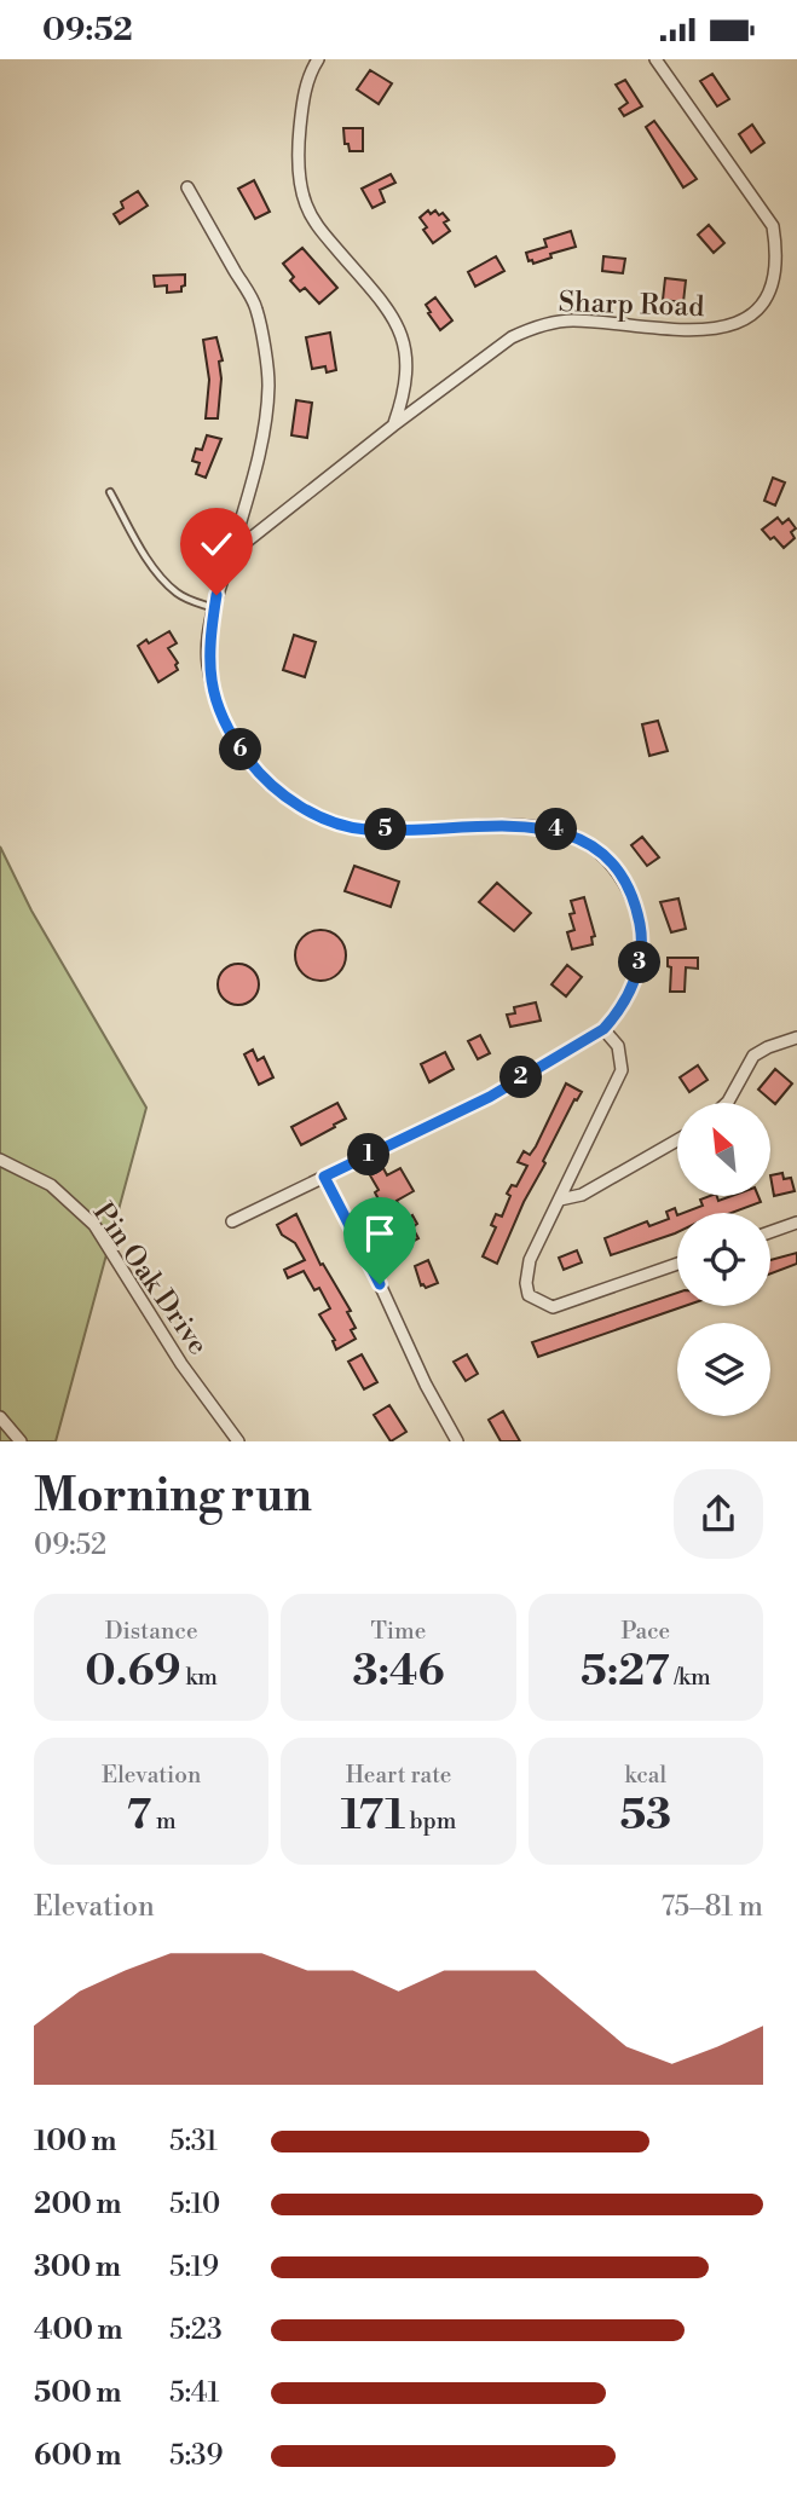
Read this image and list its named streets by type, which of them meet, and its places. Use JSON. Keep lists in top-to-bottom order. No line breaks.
{"streets":{"street":["Sharp Road","Pin Oak Drive"]},"north":"top left","page":{"status":"09:52","pins":["6","4","5","3","2","1"],"heading":["Morning run","09:52"],"stats":[["Distance","0.69 km"],["Time","3:46"],["Pace","5:27 /km"],["Elevation","7 m"],["Heart rate","171 bpm"],["kcal","53"]],"chart":["Elevation","75–81 m"],"list":[{"name":"100 m","note":"5:31"},{"name":"200 m","note":"5:10"},{"name":"300 m","note":"5:19"},{"name":"400 m","note":"5:23"},{"name":"500 m","note":"5:41"},{"name":"600 m","note":"5:39"}]}}
